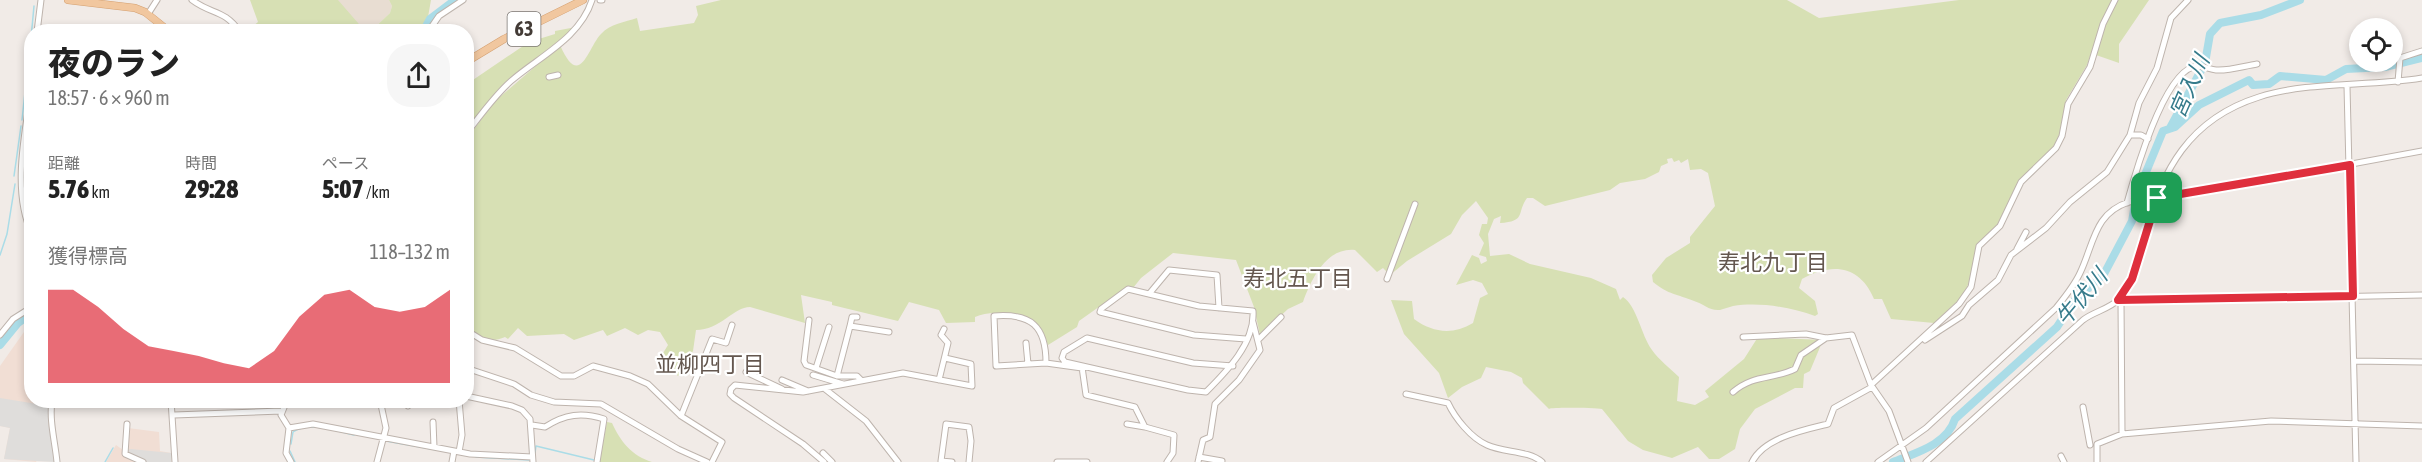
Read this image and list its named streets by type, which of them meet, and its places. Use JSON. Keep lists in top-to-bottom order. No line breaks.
{"streets":{"main road":["63"]},"districts":["寿北九丁目","寿北五丁目","並柳四丁目"],"water":["宮入川","牛伏川"],"page":{"heading":["夜のラン","18:57 · 6 × 960 m"],"stats":[["距離","5.76 km"],["時間","29:28"],["ペース","5:07 /km"]],"chart":["獲得標高","118–132 m"]}}
